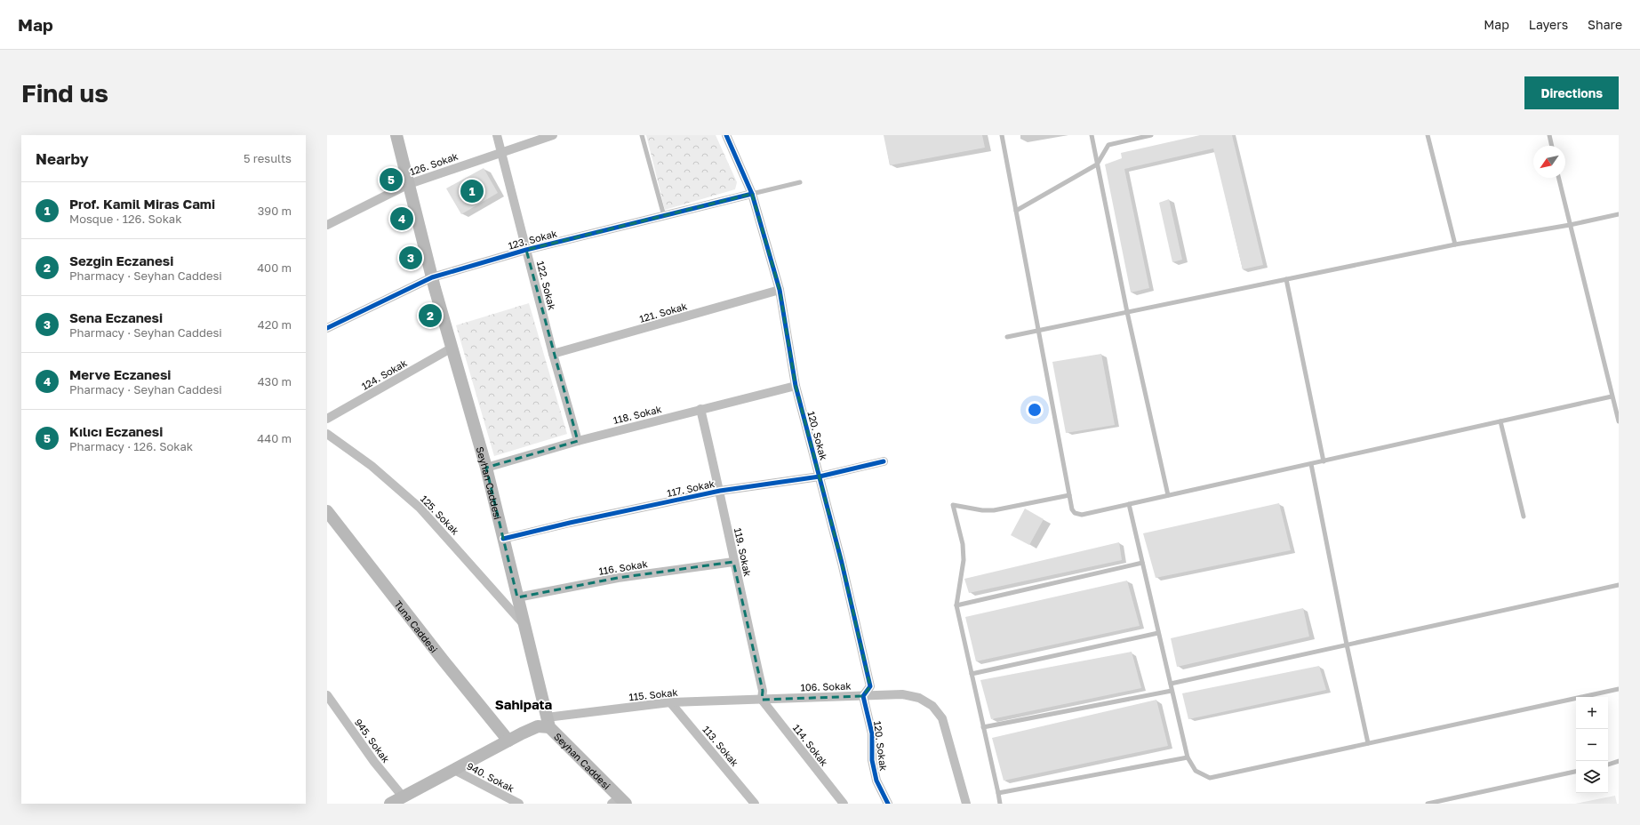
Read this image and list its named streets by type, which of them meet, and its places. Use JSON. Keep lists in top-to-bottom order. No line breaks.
{"streets":{"main road":["Seyhan Caddesi","Tuna Caddesi"],"street":["126. Sokak","123. Sokak","122. Sokak","121. Sokak","124. Sokak","118. Sokak","120. Sokak","117. Sokak","125. Sokak","119. Sokak","116. Sokak","106. Sokak","115. Sokak","945. Sokak","114. Sokak","113. Sokak","940. Sokak"]},"crossings":[["126. Sokak","122. Sokak"],["126. Sokak","Seyhan Caddesi"],["123. Sokak","122. Sokak"],["123. Sokak","120. Sokak"],["123. Sokak","Seyhan Caddesi"],["122. Sokak","121. Sokak"],["122. Sokak","118. Sokak"],["121. Sokak","120. Sokak"],["124. Sokak","Seyhan Caddesi"],["118. Sokak","120. Sokak"],["118. Sokak","Seyhan Caddesi"],["118. Sokak","119. Sokak"],["120. Sokak","117. Sokak"],["120. Sokak","106. Sokak"],["Seyhan Caddesi","117. Sokak"],["Seyhan Caddesi","125. Sokak"],["Seyhan Caddesi","116. Sokak"],["Seyhan Caddesi","115. Sokak"],["117. Sokak","119. Sokak"],["119. Sokak","116. Sokak"],["119. Sokak","106. Sokak"],["119. Sokak","115. Sokak"],["119. Sokak","114. Sokak"],["106. Sokak","115. Sokak"],["106. Sokak","114. Sokak"],["115. Sokak","114. Sokak"],["115. Sokak","113. Sokak"]],"districts":["Sahipata"],"north":"bottom left","page":{"header":"Map","nav":["Map","Layers","Share"],"buttons":"Directions","title":"Find us","heading":["Nearby","5 results"],"pins":["5","1","4","3","2"],"list":[{"mark":"1","name":"Prof. Kamil Miras Cami","note":"Mosque · 126. Sokak","value":"390 m"},{"mark":"2","name":"Sezgin Eczanesi","note":"Pharmacy · Seyhan Caddesi","value":"400 m"},{"mark":"3","name":"Sena Eczanesi","note":"Pharmacy · Seyhan Caddesi","value":"420 m"},{"mark":"4","name":"Merve Eczanesi","note":"Pharmacy · Seyhan Caddesi","value":"430 m"},{"mark":"5","name":"Kılıcı Eczanesi","note":"Pharmacy · 126. Sokak","value":"440 m"}],"map_buttons":["+","−"]}}
